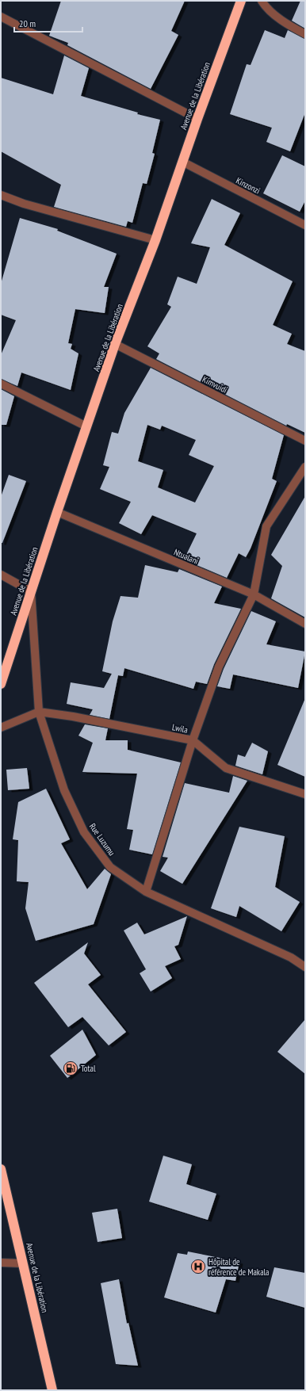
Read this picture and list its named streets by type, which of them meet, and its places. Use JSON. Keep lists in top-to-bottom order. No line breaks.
{"streets":{"highway":["Avenue de la Libération"],"street":["Kinzonzi","Kimvuidi","Ntualani","Lwila","Rue Luzumu"]},"crossings":[["Avenue de la Libération","Kinzonzi"],["Avenue de la Libération","Kimvuidi"],["Avenue de la Libération","Ntualani"],["Avenue de la Libération","Rue Luzumu"],["Lwila","Rue Luzumu"]],"places":{"fuel station":["Total"],"hospital":["Hôpital de référence de Makala"]},"scale_bar":"20 m"}
